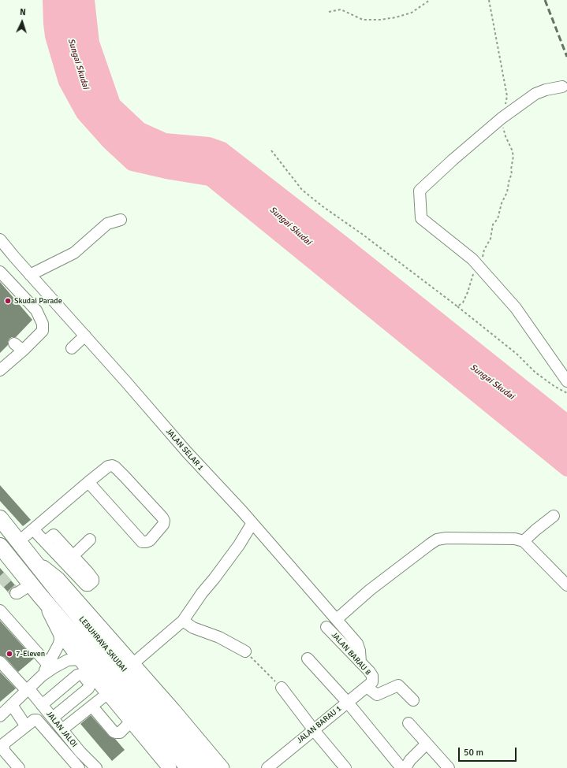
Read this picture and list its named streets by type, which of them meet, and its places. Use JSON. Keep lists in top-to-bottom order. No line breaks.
{"streets":{"highway":["LEBUHRAYA SKUDAI"],"street":["JALAN SELAR 1","JALAN BARAU 8","JALAN BARAU 1","JALAN JALOI"]},"crossings":[["JALAN SELAR 1","JALAN BARAU 8"],["JALAN BARAU 8","JALAN BARAU 1"]],"water":["Sungai Skudai"],"places":["Skudai Parade","7-Eleven"],"scale_bar":"50 m","north":"top"}
